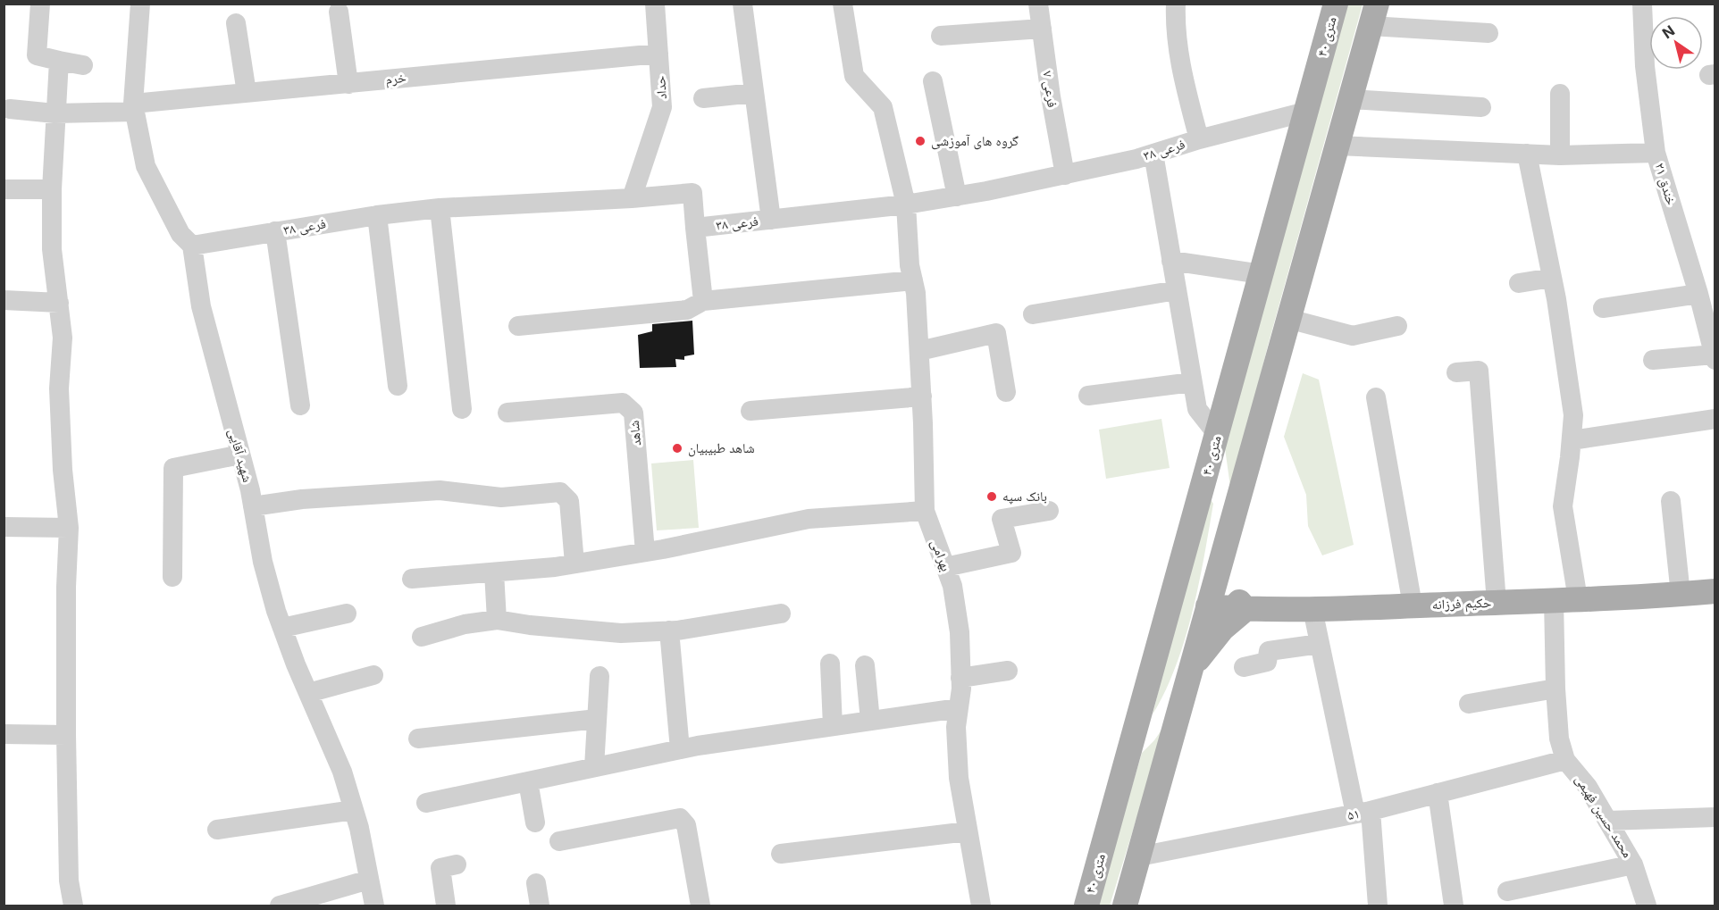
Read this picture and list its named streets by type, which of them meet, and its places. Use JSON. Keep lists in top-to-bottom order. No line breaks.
{"streets":{"main road":["۴۰ متری","حکیم فرزانه"],"street":["خرم","حداد","فرعی ۷","فرعی ۳۸","۲۱ خندق","شاهد","شهید آقایی","بهرامی","۵۱","محمد حسین فهیمی"]},"crossings":[["۴۰ متری","فرعی ۳۸"],["خرم","حداد"],["خرم","شهید آقایی"],["حداد","فرعی ۳۸"],["فرعی ۷","فرعی ۳۸"],["فرعی ۳۸","شهید آقایی"],["فرعی ۳۸","بهرامی"],["حکیم فرزانه","محمد حسین فهیمی"],["۵۱","محمد حسین فهیمی"]],"places":["گروه های آموزشی","شاهد طبیبیان","بانک سپه"],"north":"top left"}
